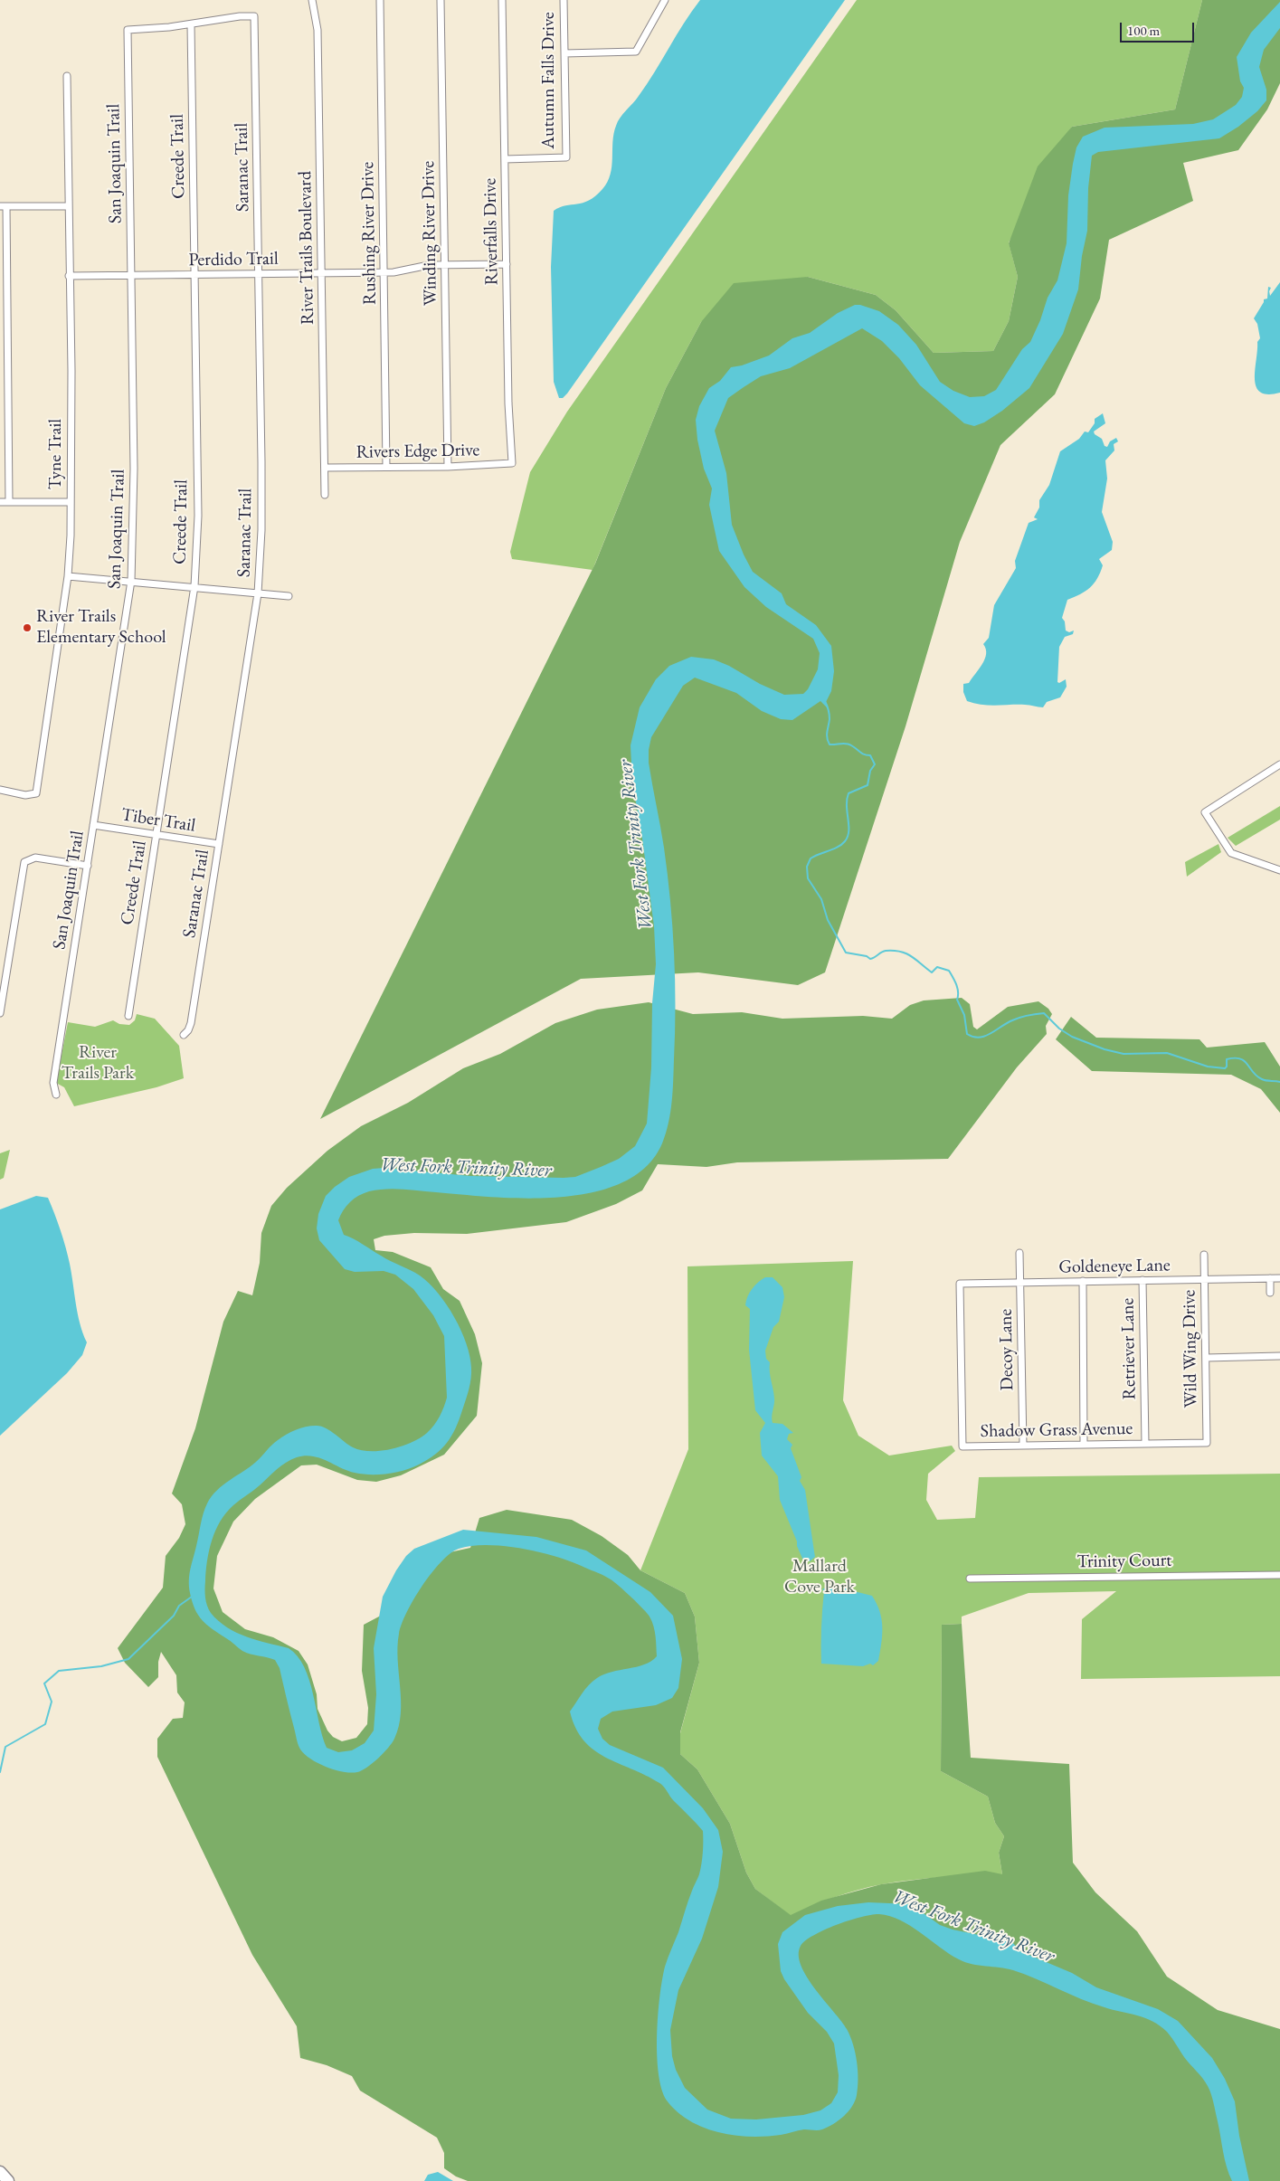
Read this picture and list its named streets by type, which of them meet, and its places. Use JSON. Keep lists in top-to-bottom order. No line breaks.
{"streets":{"street":["Autumn Falls Drive","Creede Trail","San Joaquin Trail","Saranac Trail","Riverfalls Drive","Rushing River Drive","Winding River Drive","River Trails Boulevard","Perdido Trail","Rivers Edge Drive","Tyne Trail","Tiber Trail","Goldeneye Lane","Retriever Lane","Wild Wing Drive","Decoy Lane","Shadow Grass Avenue","Trinity Court"]},"crossings":[["Autumn Falls Drive","Riverfalls Drive"],["Creede Trail","San Joaquin Trail"],["Creede Trail","Saranac Trail"],["Creede Trail","Perdido Trail"],["Creede Trail","Tiber Trail"],["San Joaquin Trail","Saranac Trail"],["San Joaquin Trail","Perdido Trail"],["San Joaquin Trail","Tiber Trail"],["Saranac Trail","Perdido Trail"],["Saranac Trail","Tiber Trail"],["Riverfalls Drive","Perdido Trail"],["Riverfalls Drive","Rivers Edge Drive"],["Rushing River Drive","Perdido Trail"],["Rushing River Drive","Rivers Edge Drive"],["Winding River Drive","Perdido Trail"],["Winding River Drive","Rivers Edge Drive"],["River Trails Boulevard","Perdido Trail"],["River Trails Boulevard","Rivers Edge Drive"],["Perdido Trail","Tyne Trail"],["Goldeneye Lane","Retriever Lane"],["Goldeneye Lane","Wild Wing Drive"],["Goldeneye Lane","Decoy Lane"],["Goldeneye Lane","Shadow Grass Avenue"],["Retriever Lane","Shadow Grass Avenue"],["Wild Wing Drive","Shadow Grass Avenue"],["Decoy Lane","Shadow Grass Avenue"]],"water":["West Fork Trinity River"],"parks":["River Trails Park","Mallard Cove Park"],"places":["River Trails Elementary School"],"scale_bar":"100 m"}
